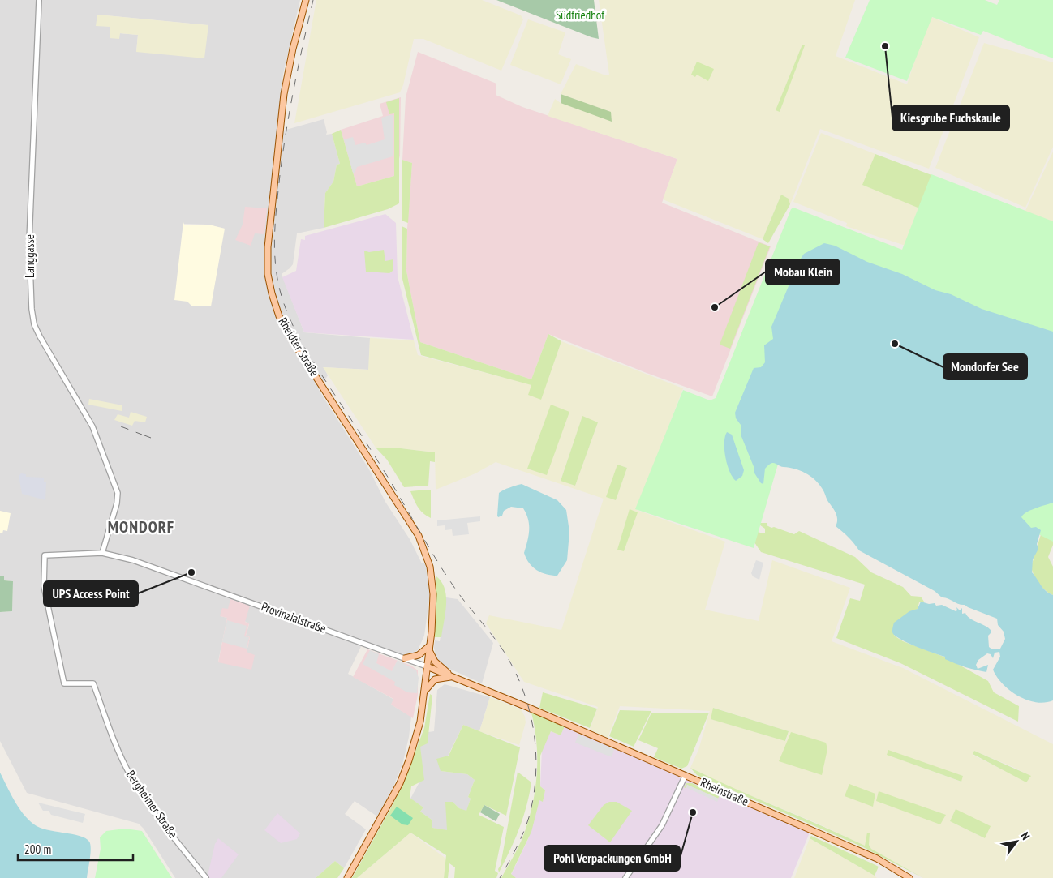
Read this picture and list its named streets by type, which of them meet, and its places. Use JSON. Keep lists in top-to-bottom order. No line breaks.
{"streets":{"main road":["Rheidter Straße","Provinzialstraße","Rheinstraße"],"street":["Langgasse","Bergheimer Straße"]},"crossings":[["Langgasse","Provinzialstraße"],["Rheidter Straße","Provinzialstraße"],["Provinzialstraße","Rheinstraße"],["Provinzialstraße","Bergheimer Straße"]],"districts":["MONDORF"],"parks":["Südfriedhof"],"places":["Kiesgrube Fuchskaule","Mobau Klein","Mondorfer See","UPS Access Point","Pohl Verpackungen GmbH"],"scale_bar":"200 m","north":"top right"}
